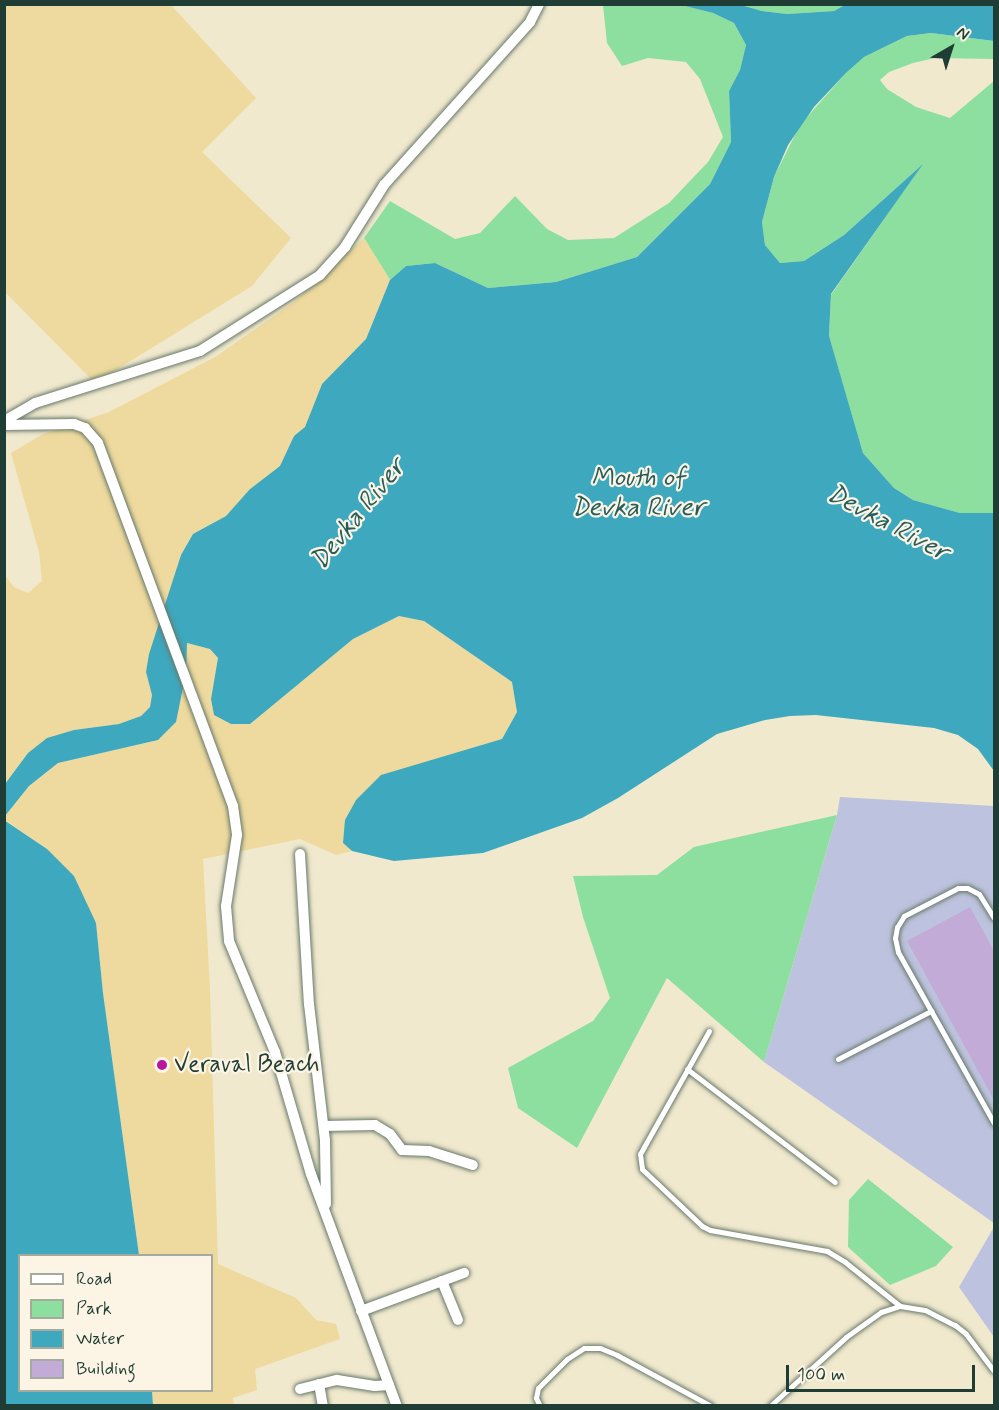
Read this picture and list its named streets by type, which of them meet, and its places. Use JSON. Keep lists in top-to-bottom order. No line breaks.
{"water":["Mouth of Devka River","Devka River"],"places":["Veraval Beach"],"legend":["Road","Park","Water","Building"],"scale_bar":"100 m","north":"top right"}
